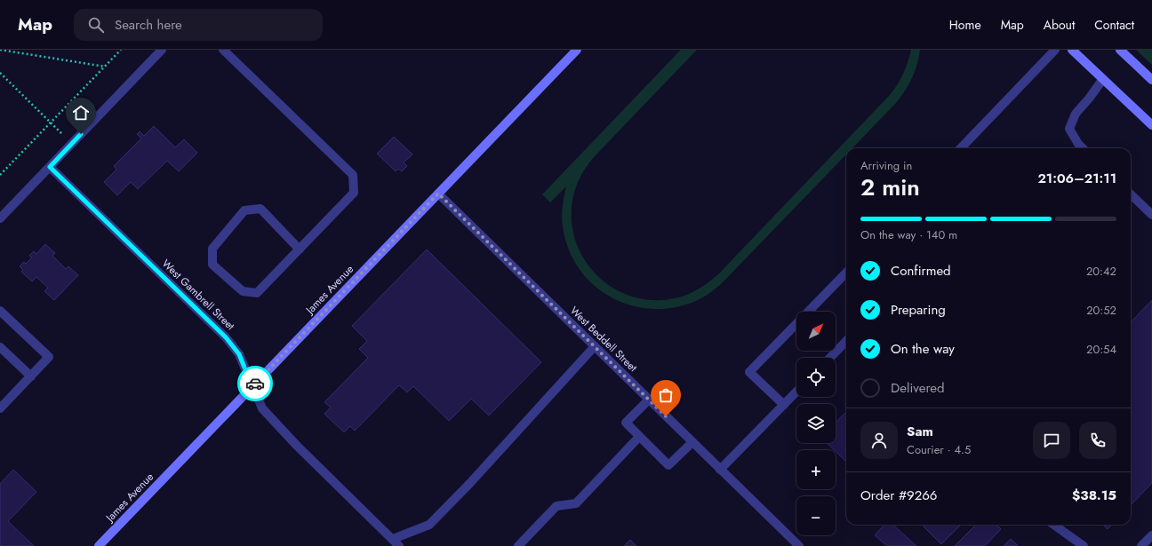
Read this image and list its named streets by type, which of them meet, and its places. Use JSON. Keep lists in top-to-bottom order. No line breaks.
{"streets":{"main road":["James Avenue"],"street":["West Gambrell Street","West Beddell Street"]},"crossings":[["James Avenue","West Gambrell Street"],["James Avenue","West Beddell Street"]],"north":"top right","page":{"header":"Map","search":"Search here","nav":["Home","Map","About","Contact"],"heading":["2 min","Arriving in","21:06–21:11"],"panel":["Sam","Courier · 4.5","Order #9266","$38.15"],"bar":"On the way · 140 m","list":[["Confirmed","20:42"],["Preparing","20:52"],["On the way","20:54"],"Delivered"],"map_buttons":["+","−"]}}
